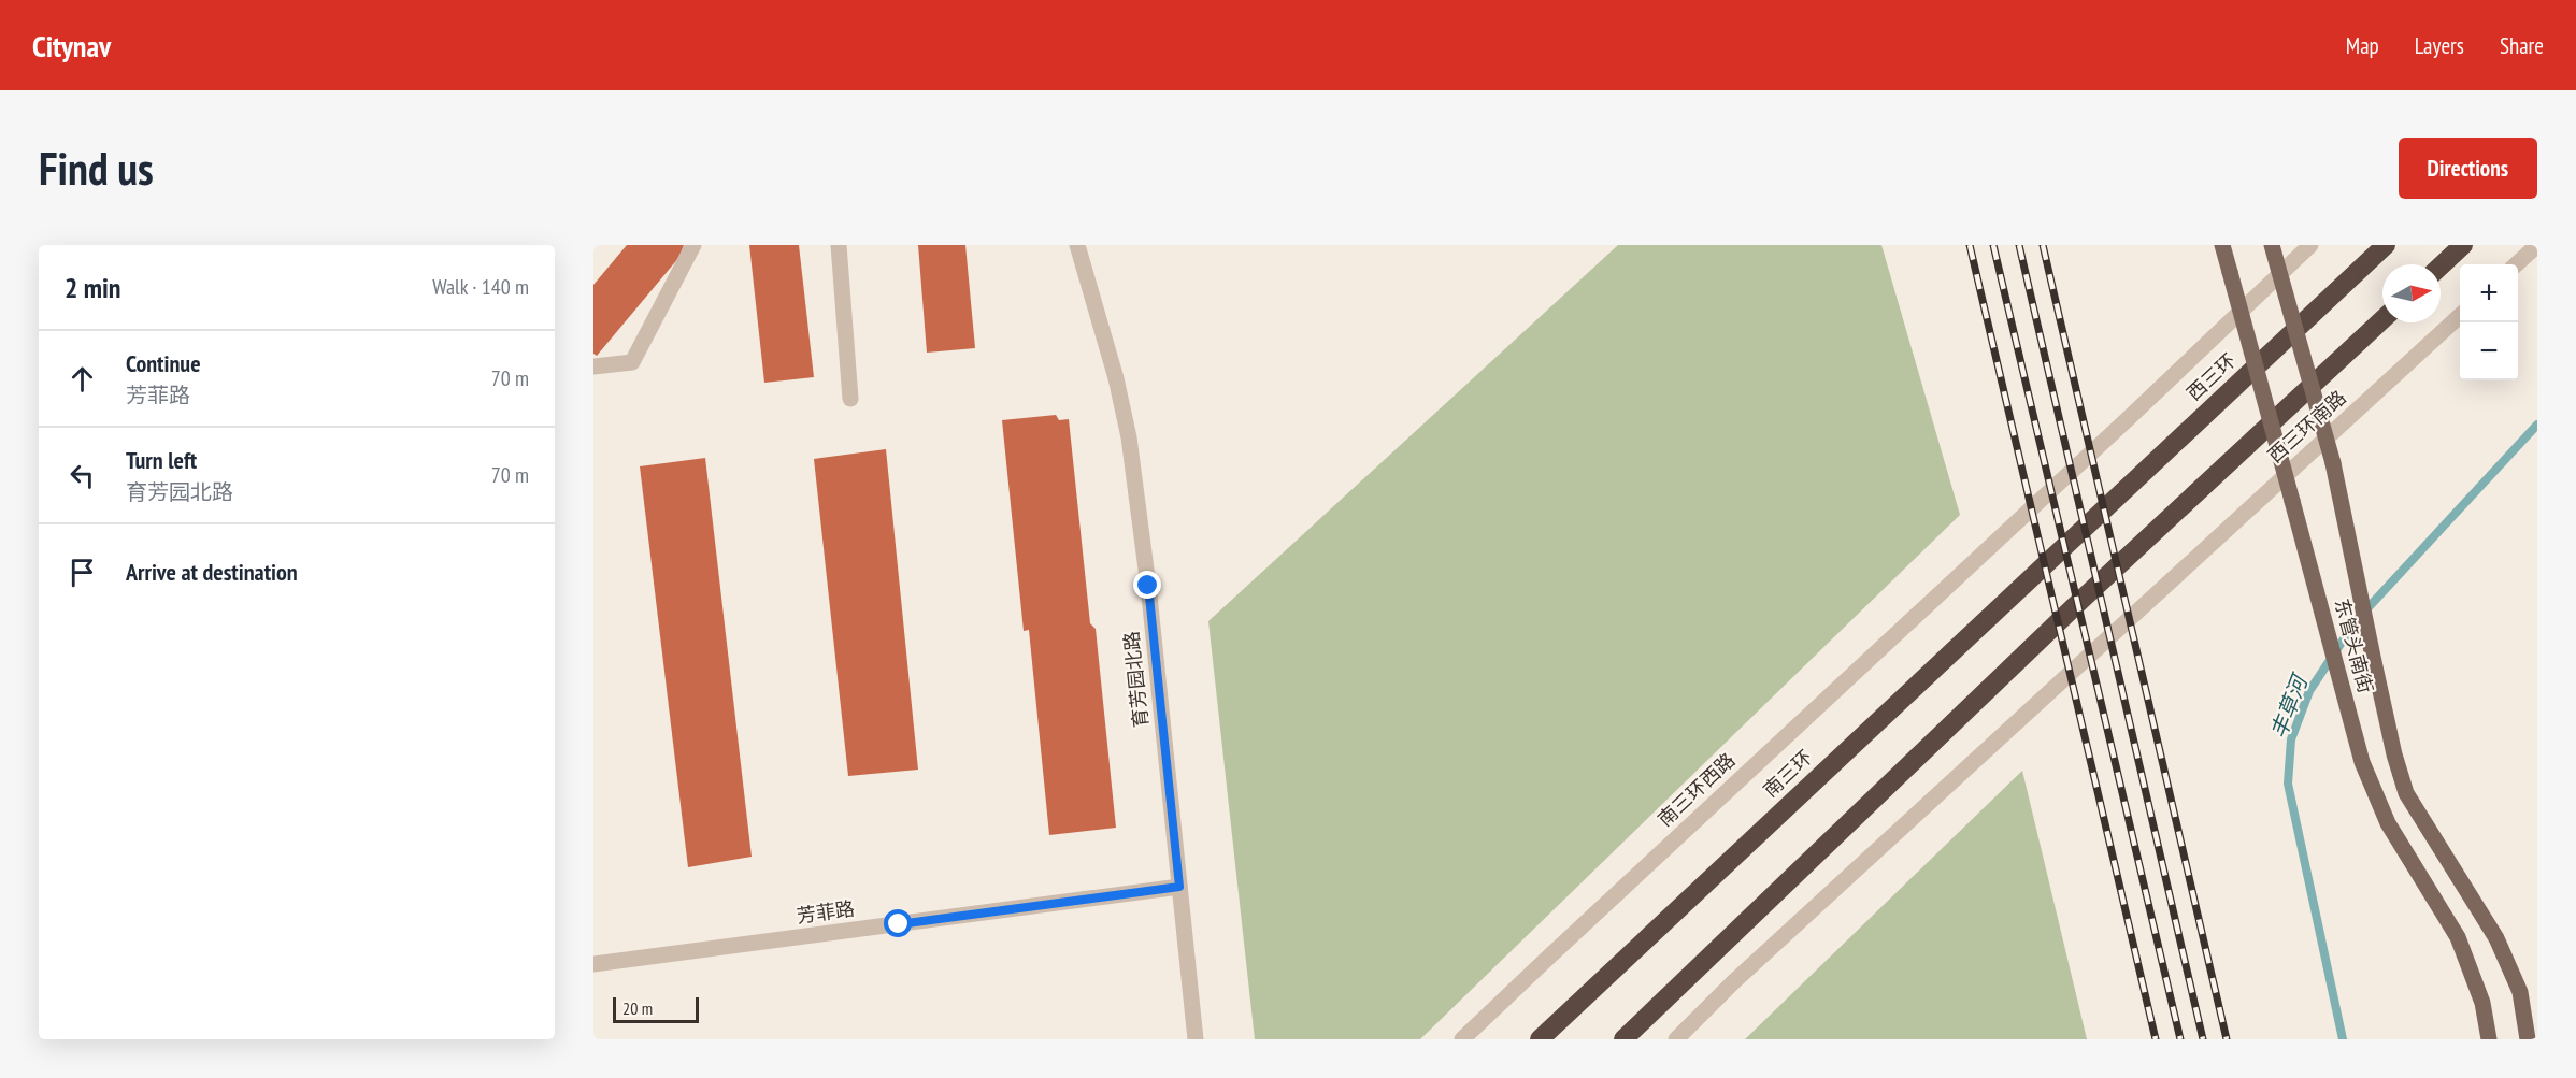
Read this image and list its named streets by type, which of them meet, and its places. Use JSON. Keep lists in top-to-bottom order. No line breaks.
{"streets":{"highway":["西三环","南三环"],"main road":["东管头南街"],"street":["西三环南路","育芳园北路","南三环西路","芳菲路"]},"crossings":[["西三环","南三环"],["育芳园北路","芳菲路"]],"water":["丰草河"],"scale_bar":"20 m","north":"right","page":{"header":"Citynav","nav":["Map","Layers","Share"],"buttons":"Directions","title":"Find us","heading":["2 min","Walk · 140 m"],"map_buttons":["+","−"],"list":[["Continue","芳菲路","70 m"],["Turn left","育芳园北路","70 m"],"Arrive at destination"],"scale":"20 m"}}
